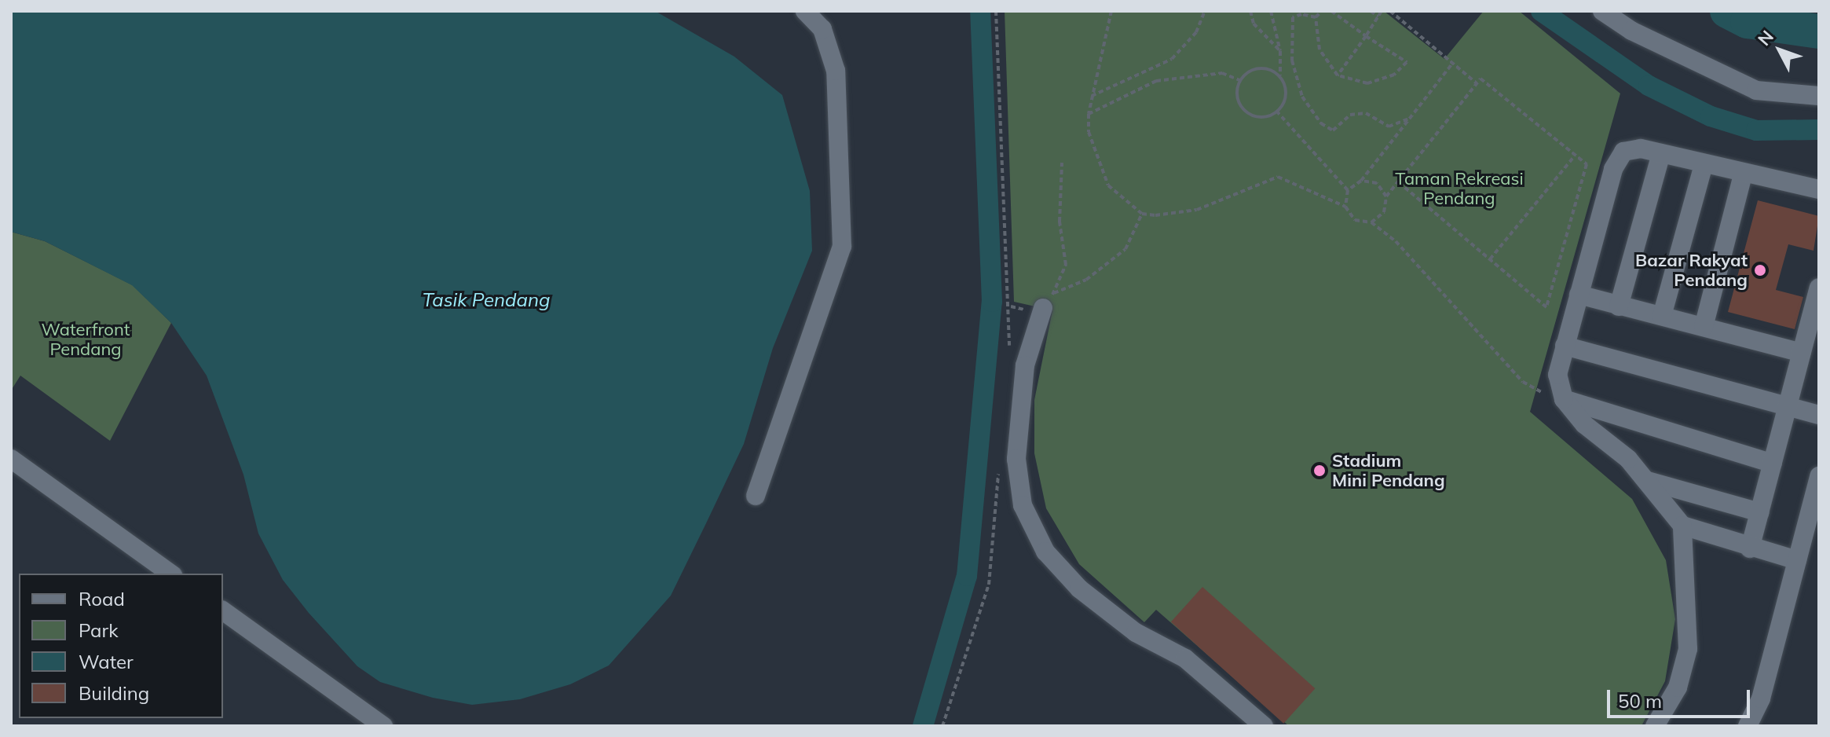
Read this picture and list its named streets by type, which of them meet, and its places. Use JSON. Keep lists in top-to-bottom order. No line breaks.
{"water":["Tasik Pendang"],"parks":["Taman Rekreasi Pendang","Waterfront Pendang"],"places":["Bazar Rakyat Pendang","Stadium Mini Pendang"],"legend":["Road","Park","Water","Building"],"scale_bar":"50 m","north":"top left"}
